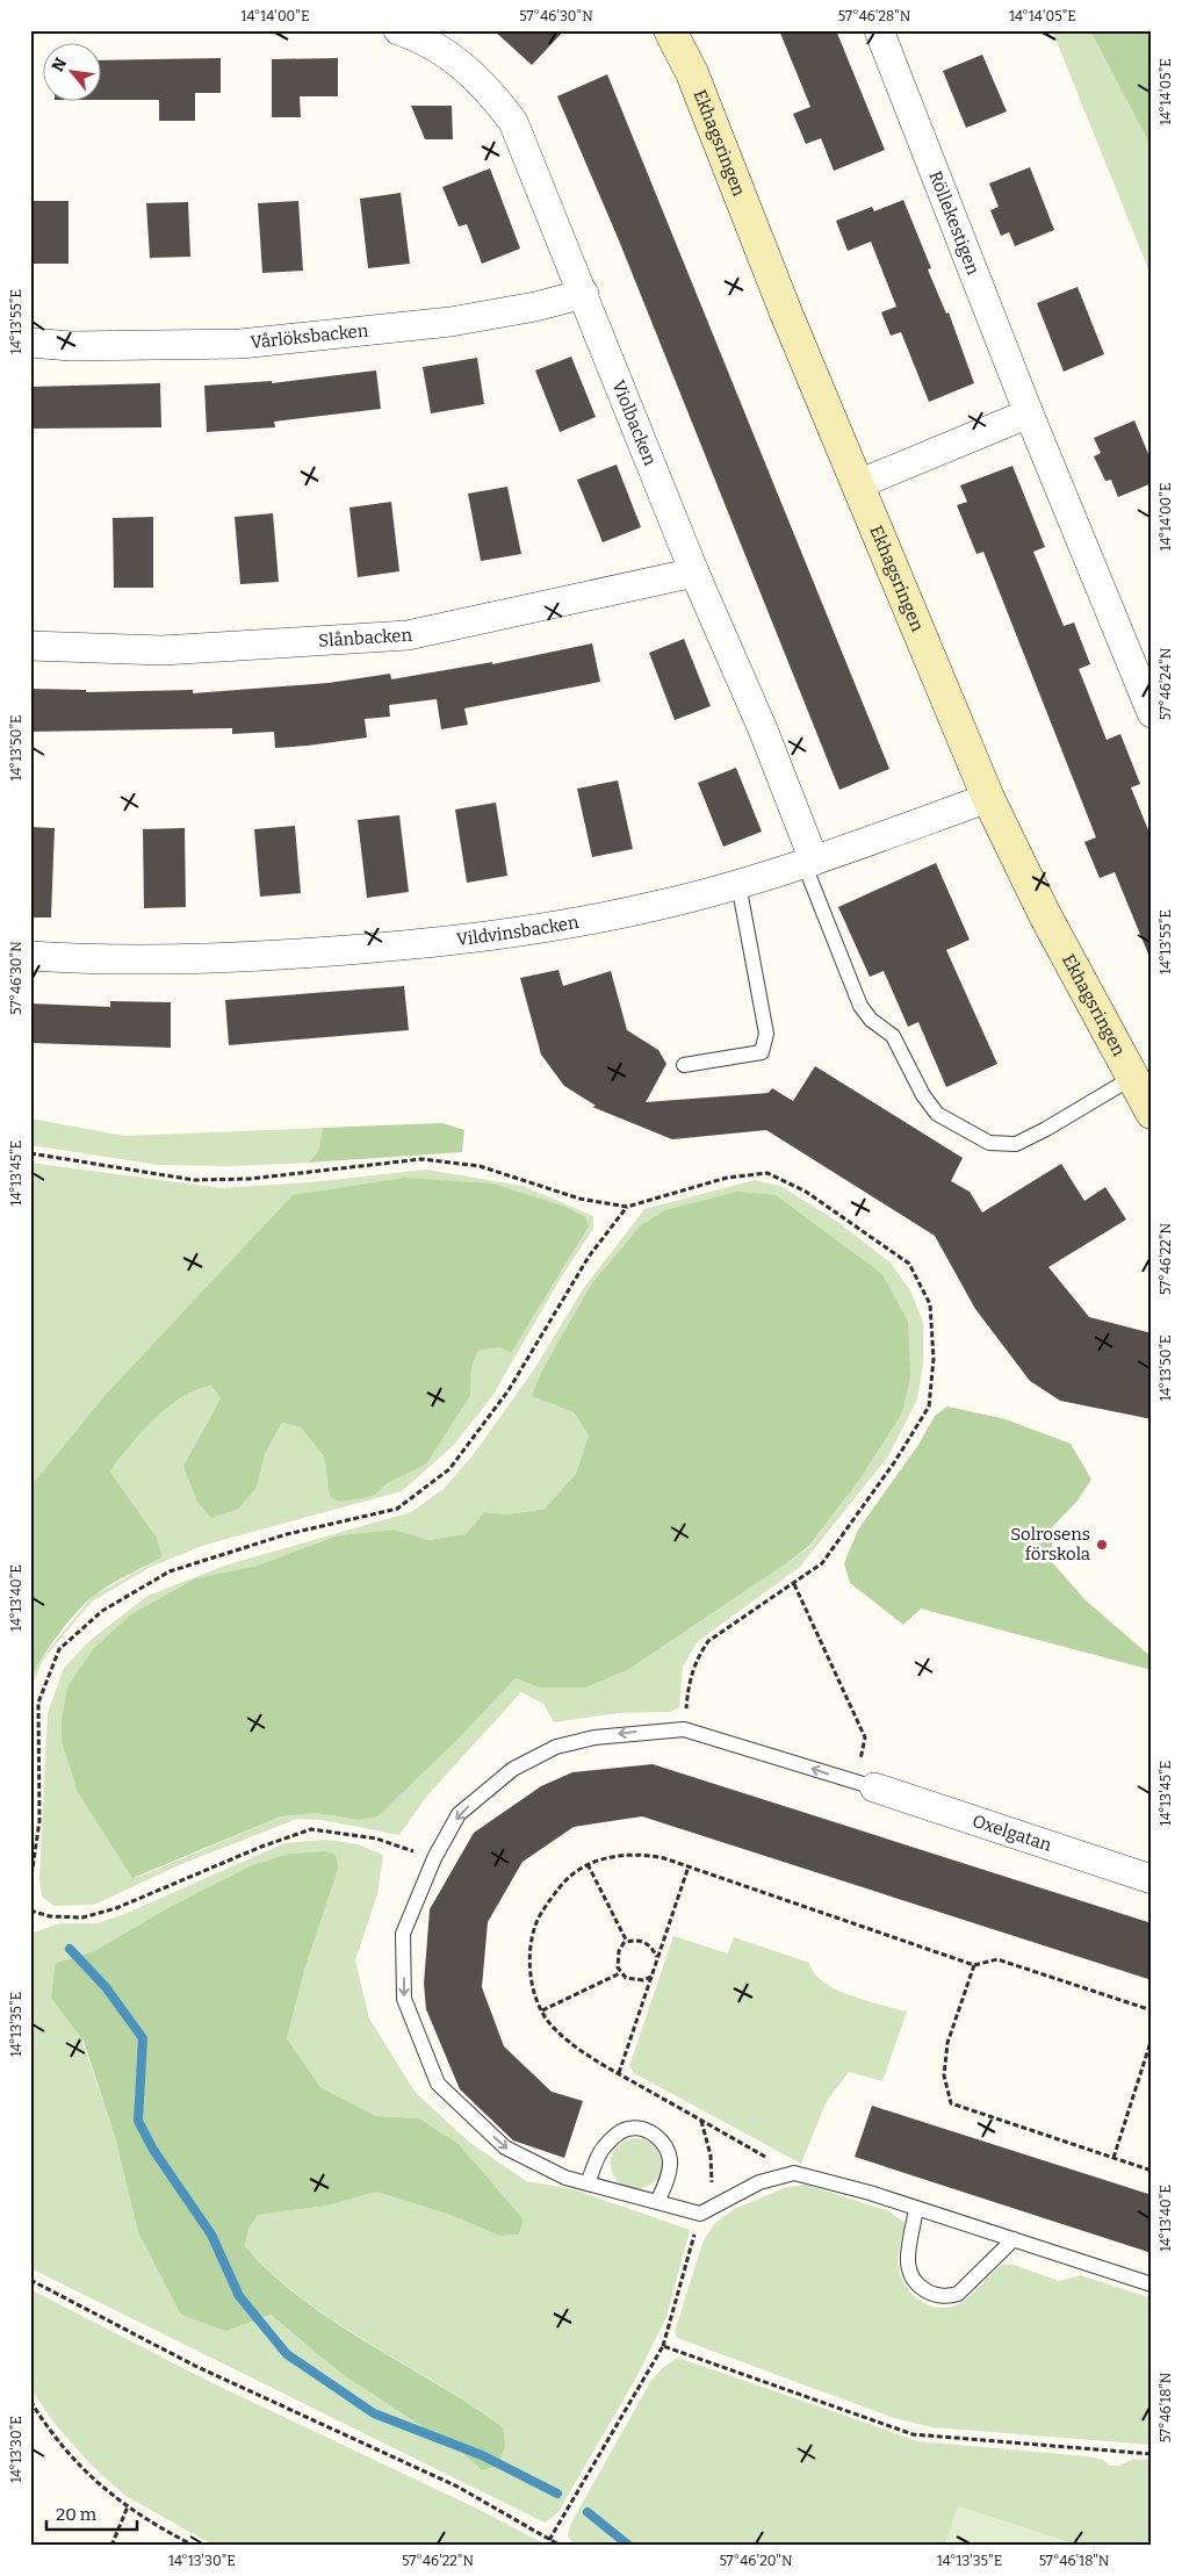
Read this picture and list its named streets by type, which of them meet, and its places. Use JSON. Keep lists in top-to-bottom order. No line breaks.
{"streets":{"street":["Ekhagsringen","Röllekestigen","Vårlöksbacken","Violbacken","Slånbacken","Vildvinsbacken","Oxelgatan"]},"crossings":[["Ekhagsringen","Vildvinsbacken"],["Vårlöksbacken","Violbacken"],["Violbacken","Slånbacken"],["Violbacken","Vildvinsbacken"]],"places":["Solrosens förskola"],"scale_bar":"20 m","north":"top left","coordinates":["14°14'00\"E","57°46'30\"N","57°46'28\"N","14°14'05\"E","14°13'55\"E","57°46'24\"N","14°13'50\"E","14°13'45\"E","57°46'22\"N","14°13'40\"E","14°13'35\"E","57°46'18\"N","14°13'30\"E","57°46'20\"N"]}
